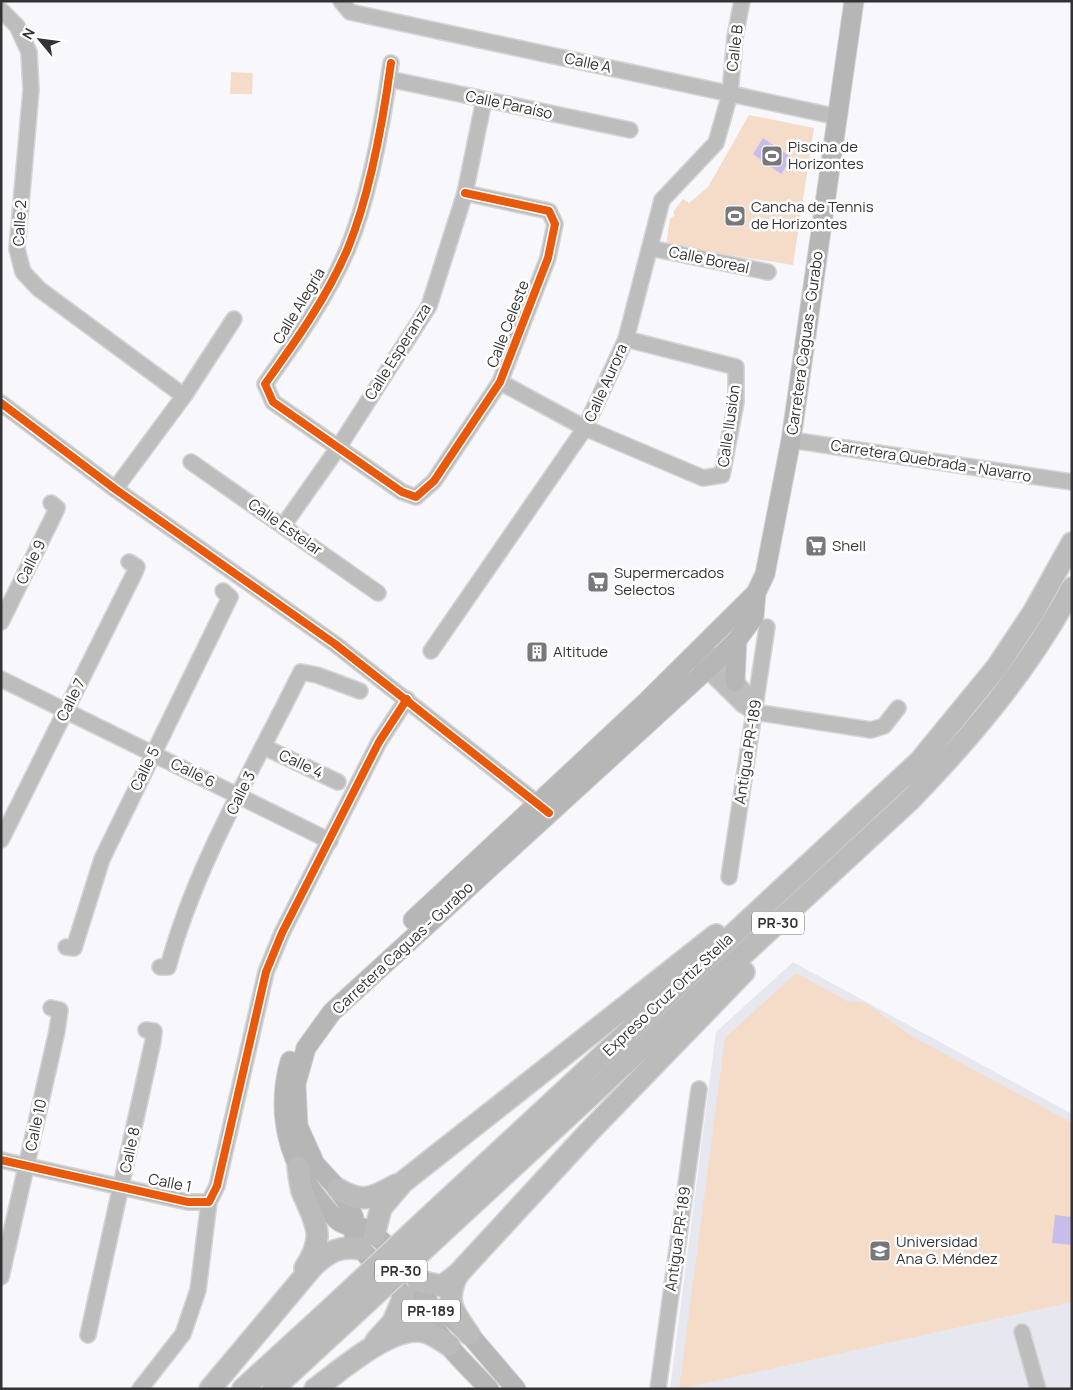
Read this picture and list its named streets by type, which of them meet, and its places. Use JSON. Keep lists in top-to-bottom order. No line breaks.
{"streets":{"highway":["PR-30","Expreso Cruz Ortiz Stella"],"main road":["Carretera Caguas - Gurabo","PR-189"],"street":["Calle B","Calle A","Calle Paraíso","Calle 2","Calle Boreal","Calle Alegría","Calle Celeste","Calle Esperanza","Calle Aurora","Calle Ilusión","Carretera Quebrada - Navarro","Calle Estelar","Calle 9","Calle 7","Antigua PR-189","Calle 4","Calle 5","Calle 6","Calle 3","Calle 10","Calle 8","Calle 1"]},"crossings":[["Calle B","Calle A"],["Calle B","Calle Aurora"],["Calle A","Carretera Caguas - Gurabo"],["Calle A","Calle Aurora"],["Calle Paraíso","Calle Alegría"],["Calle Paraíso","Calle Esperanza"],["Calle Boreal","Calle Aurora"],["Calle Alegría","Calle Celeste"],["Calle Alegría","Calle Esperanza"],["Calle Celeste","Calle Esperanza"],["Calle Celeste","Calle Ilusión"],["Carretera Caguas - Gurabo","Carretera Quebrada - Navarro"],["Carretera Caguas - Gurabo","PR-189"],["Calle Esperanza","Calle Estelar"],["Calle Aurora","Calle Ilusión"],["Calle 7","Calle 6"],["Calle 4","Calle 3"],["Calle 5","Calle 6"],["Calle 6","Calle 3"],["Calle 6","Calle 1"],["Calle 10","Calle 1"],["Calle 8","Calle 1"]],"places":{"sports":["Piscina de Horizontes","Cancha de Tennis de Horizontes"],"supermarket":["Shell","Supermercados Selectos"],"building":["Altitude"],"school or university":["Universidad Ana G. Méndez"]},"north":"top left"}
